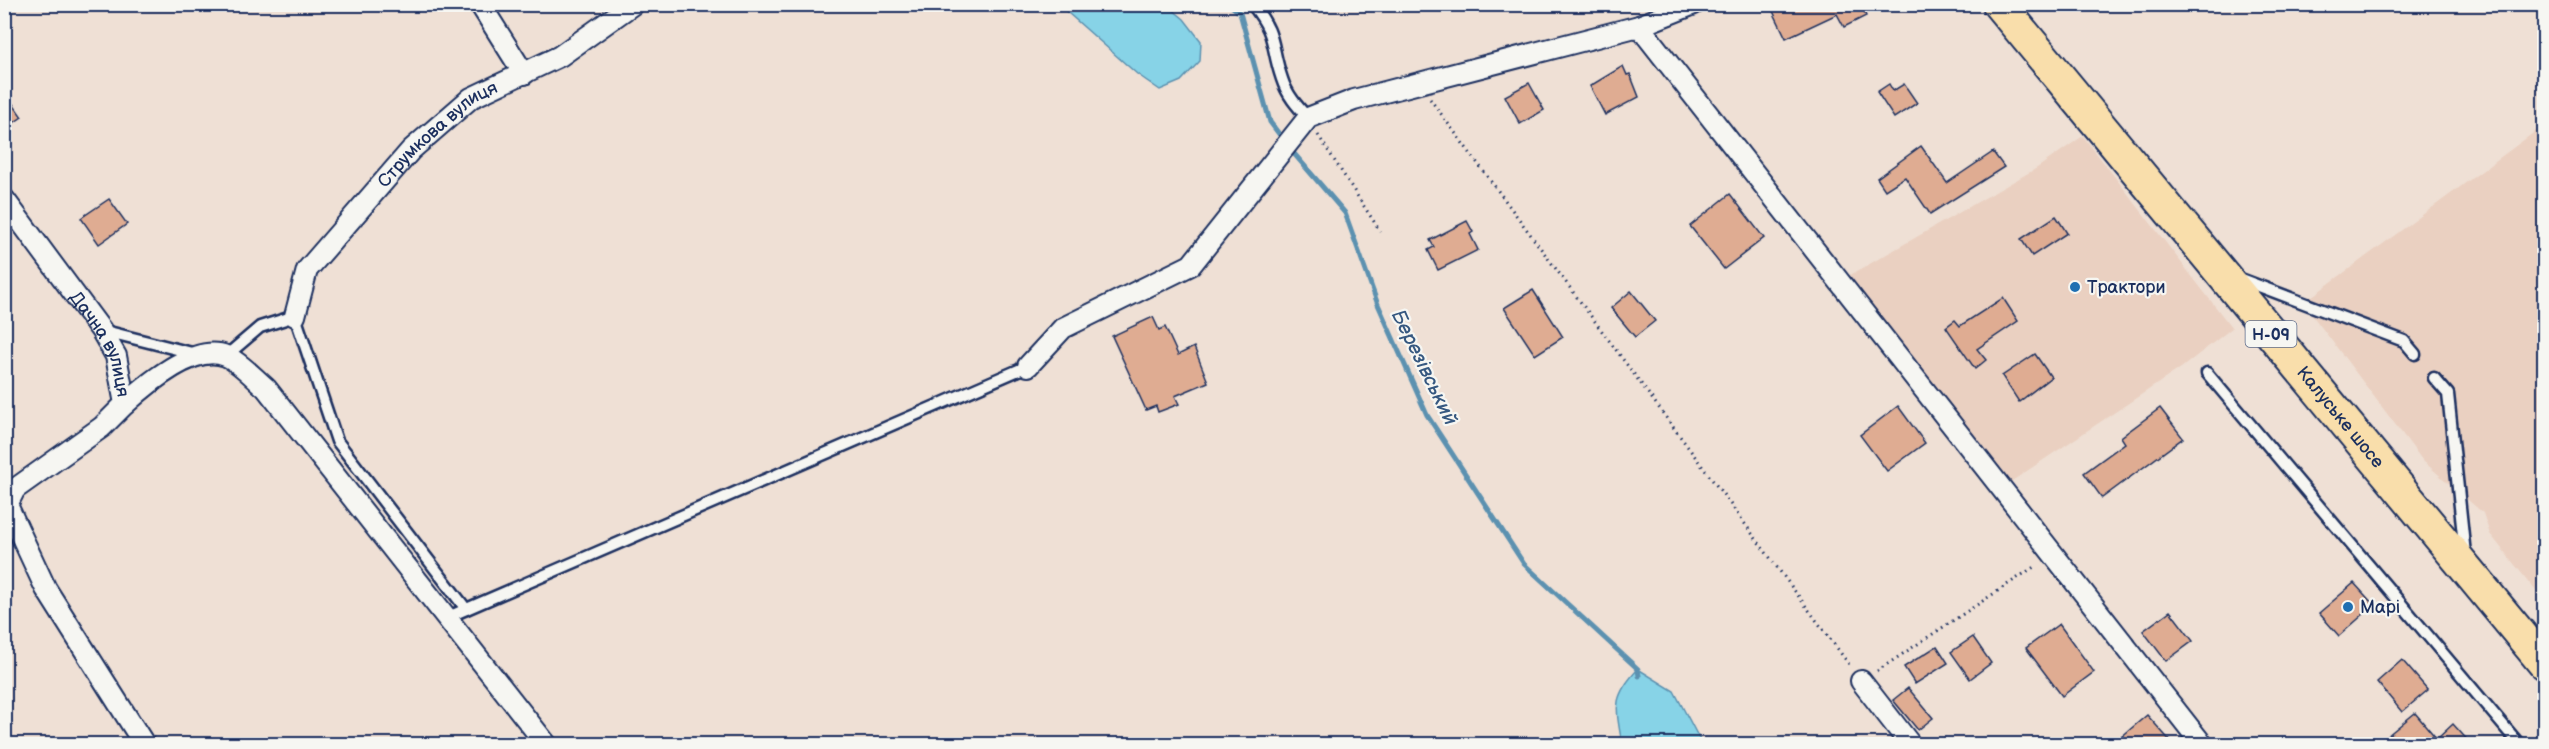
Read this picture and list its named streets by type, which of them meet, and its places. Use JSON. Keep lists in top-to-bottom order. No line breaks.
{"streets":{"main road":["Н-09","Калуське шосе"],"street":["Струмкова вулиця","Дачна вулиця"]},"water":["Березівський"],"places":["Трактори","Марі"]}
